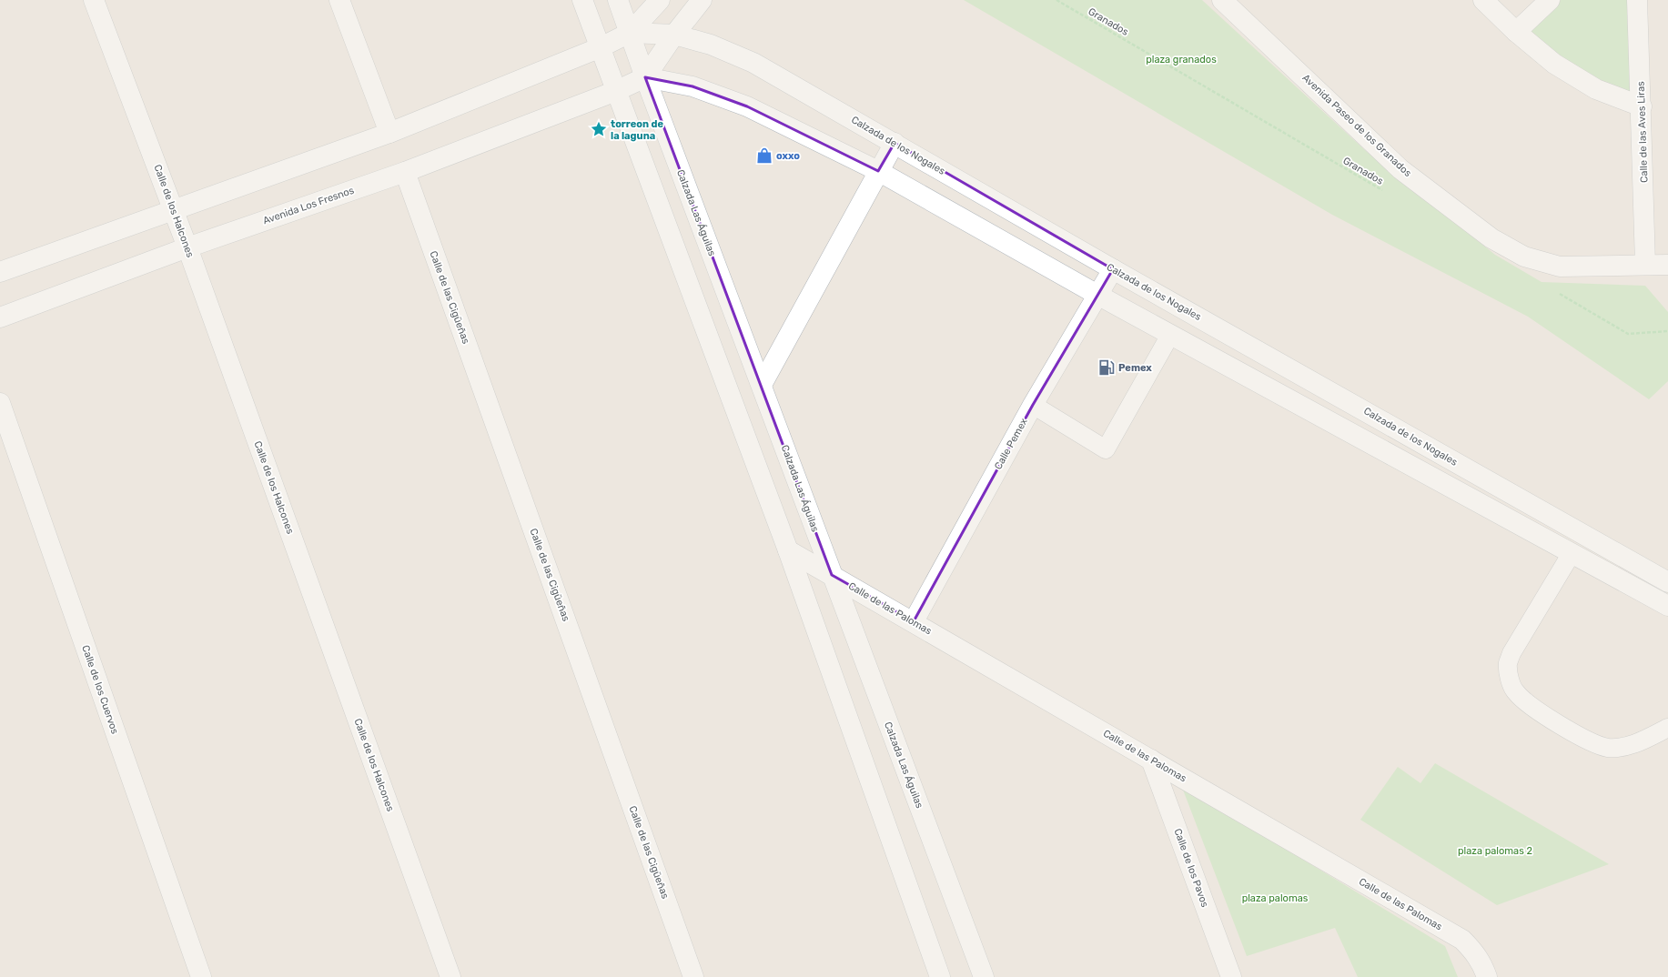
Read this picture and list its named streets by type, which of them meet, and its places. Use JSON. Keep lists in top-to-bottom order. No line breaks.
{"streets":{"street":["Avenida Paseo de los Granados","Calle de las Aves Liras","Calzada de los Nogales","Avenida Los Fresnos","Calle de los Halcones","Calzada Las Águilas","Calle de las Cigüeñas","Calle Pemex","Calle de las Palomas","Calle de los Cuervos","Calle de los Pavos"],"path":["Granados"]},"crossings":[["Avenida Paseo de los Granados","Calle de las Aves Liras"],["Calzada de los Nogales","Calzada Las Águilas"],["Calzada de los Nogales","Calle Pemex"],["Avenida Los Fresnos","Calle de los Halcones"],["Avenida Los Fresnos","Calzada Las Águilas"],["Avenida Los Fresnos","Calle de las Cigüeñas"],["Calzada Las Águilas","Calle de las Palomas"],["Calle Pemex","Calle de las Palomas"],["Calle de las Palomas","Calle de los Pavos"]],"parks":["plaza granados","plaza palomas 2","plaza palomas"],"places":{"place":["torreon de la laguna"],"shop":["oxxo"],"fuel station":["Pemex"]}}
